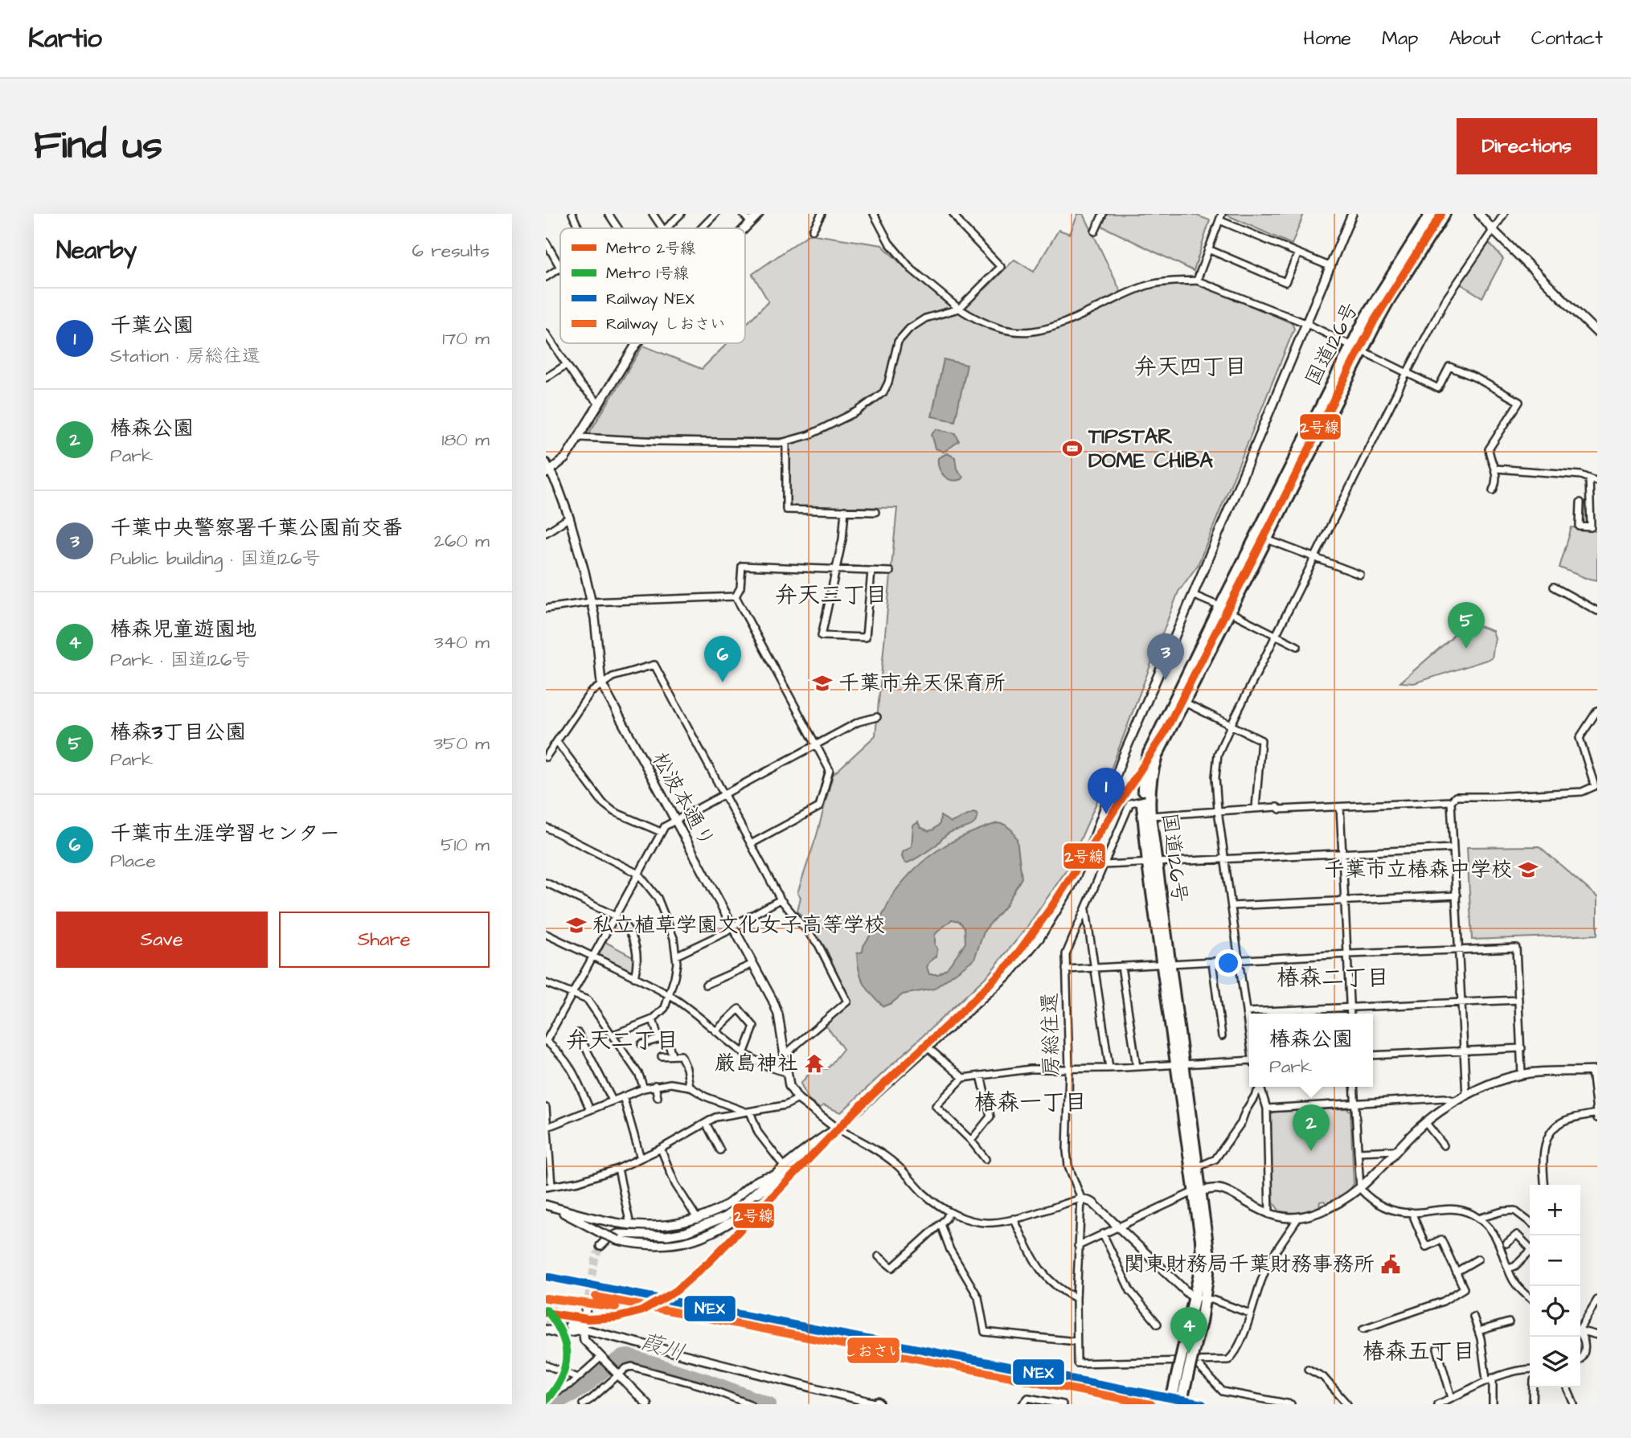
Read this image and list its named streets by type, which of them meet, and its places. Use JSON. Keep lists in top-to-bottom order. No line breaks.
{"streets":{"highway":["国道126号"],"street":["松波本通り","房総往還"]},"crossings":[["国道126号","房総往還"]],"districts":["弁天四丁目","弁天三丁目","椿森二丁目","弁天二丁目","椿森一丁目","椿森五丁目"],"water":["葭川"],"places":{"sports":["TIPSTAR DOME CHIBA"],"school or university":["千葉市弁天保育所","千葉市立椿森中学校","私立植草学園文化女子高等学校"],"temple":["厳島神社"],"public building":["関東財務局千葉財務事務所"]},"lines":["metro line 2号線","rail line N'EX","rail line しおさい","metro line 1号線"],"legend":["Metro 2号線","Metro 1号線","Railway N'EX","Railway しおさい"],"page":{"header":"Kartio","nav":["Home","Map","About","Contact"],"buttons":["Directions",["Save","Share"]],"title":"Find us","heading":["Nearby","6 results"],"list":[{"mark":"1","name":"千葉公園","note":"Station · 房総往還","value":"170 m"},{"mark":"2","name":"椿森公園","note":"Park","value":"180 m"},{"mark":"3","name":"千葉中央警察署千葉公園前交番","note":"Public building · 国道126号","value":"260 m"},{"mark":"4","name":"椿森児童遊園地","note":"Park · 国道126号","value":"340 m"},{"mark":"5","name":"椿森3丁目公園","note":"Park","value":"350 m"},{"mark":"6","name":"千葉市生涯学習センター","note":"Place","value":"510 m"}],"pins":["5","3","6","1","2","4"],"popup":["椿森公園","Park"],"map_buttons":["+","−"]}}
